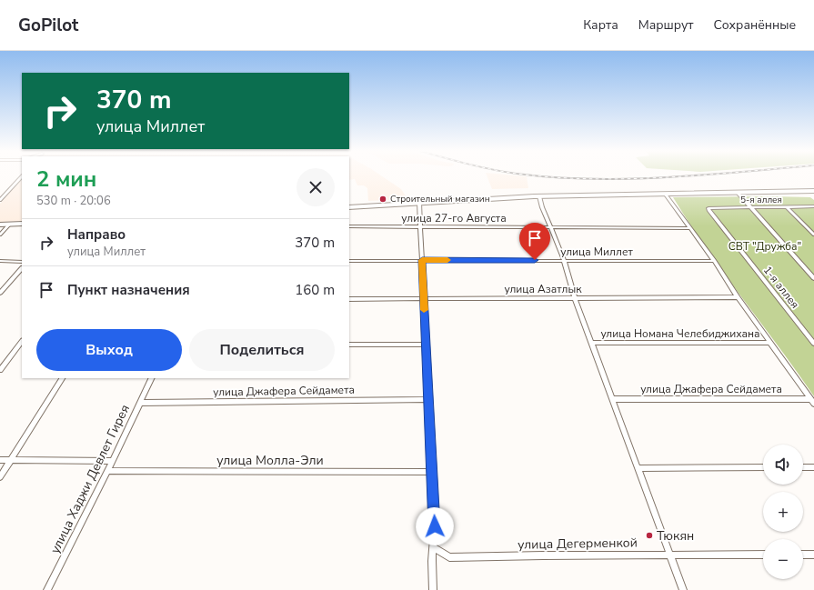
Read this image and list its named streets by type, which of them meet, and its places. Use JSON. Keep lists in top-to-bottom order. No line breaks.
{"streets":{"street":["5-я аллея","улица 27-го Августа","улица Миллет","1-я аллея","улица Азатлык","улица Номана Челебиджихана","улица Джафера Сейдамета","улица Молла-Эли","улица Хаджи Девлет Гирея","улица Дегерменкой"]},"crossings":[["5-я аллея","1-я аллея"],["улица Джафера Сейдамета","улица Хаджи Девлет Гирея"],["улица Молла-Эли","улица Хаджи Девлет Гирея"]],"parks":["СВТ \"Дружба\""],"places":["Строительный магазин","Тюкян"],"page":{"header":"GoPilot","nav":["Карта","Маршрут","Сохранённые"],"turn":["370 m","улица Миллет"],"heading":["2 мин","530 m · 20:06"],"list":[{"name":"Направо","note":"улица Миллет","value":"370 m"},{"name":"Пункт назначения","value":"160 m"}],"buttons":["Выход","Поделиться"],"map_buttons":["+","−"]}}
